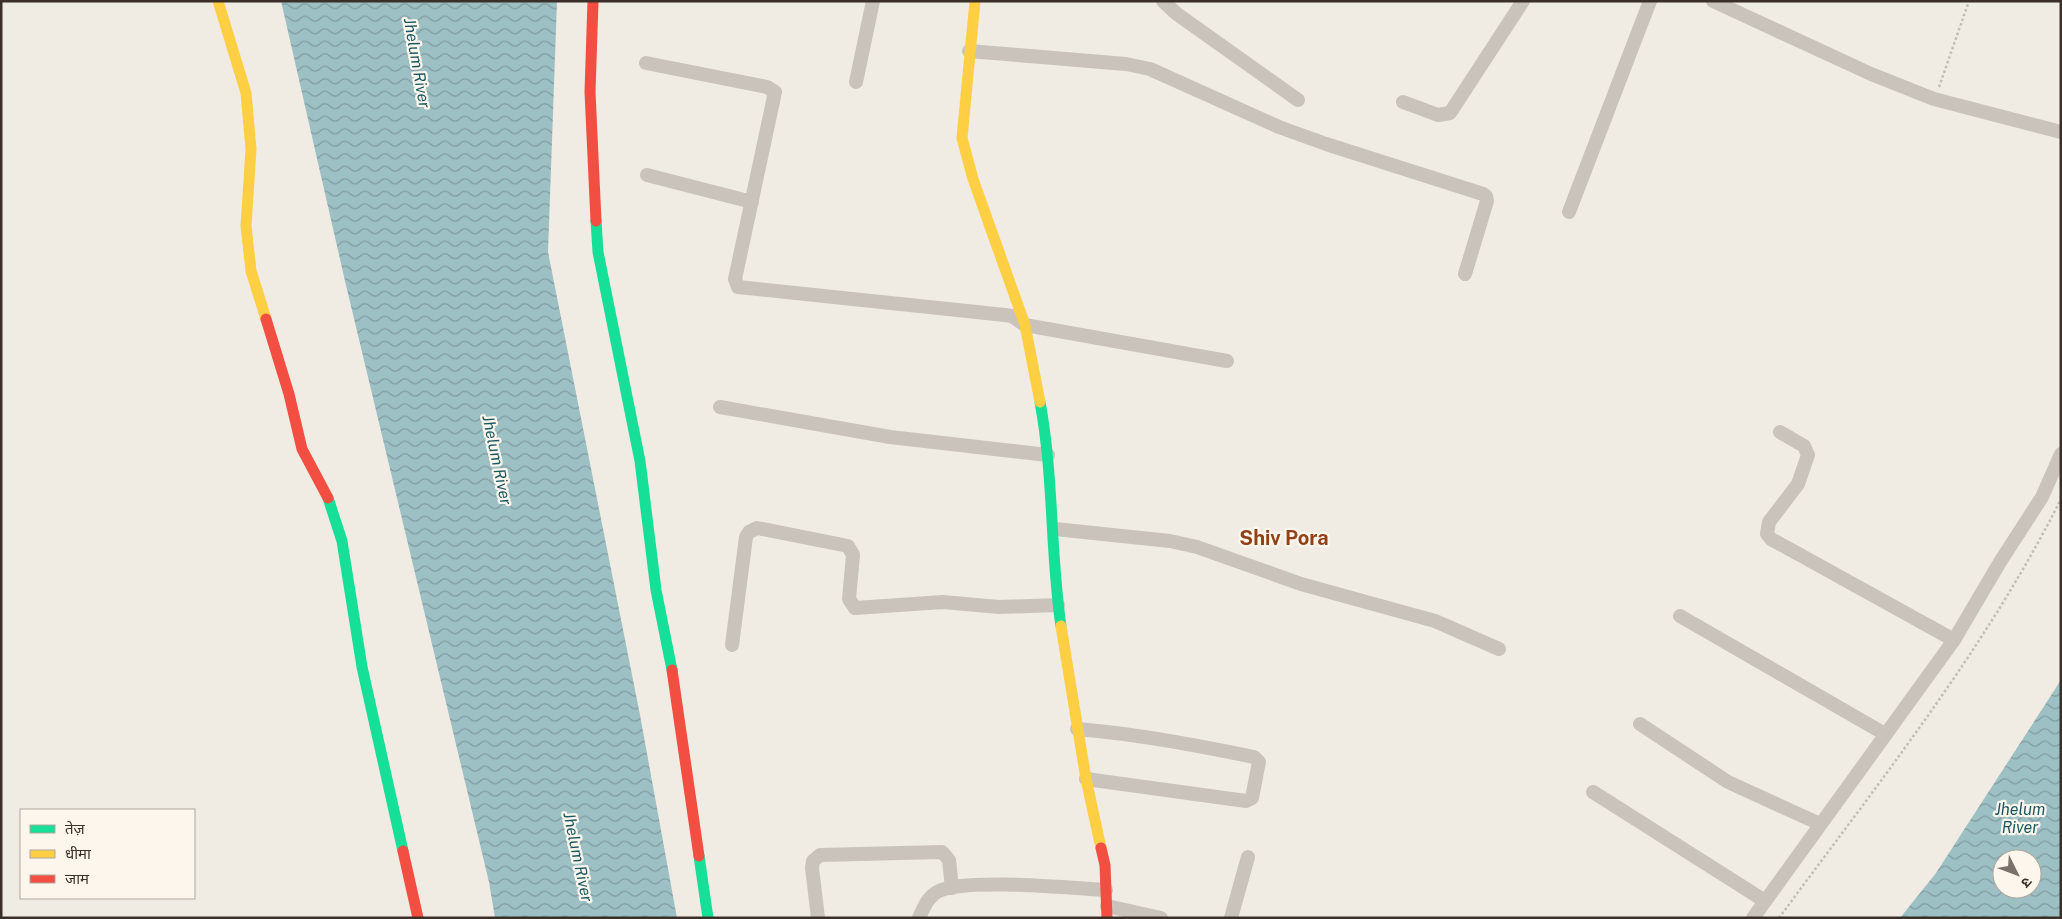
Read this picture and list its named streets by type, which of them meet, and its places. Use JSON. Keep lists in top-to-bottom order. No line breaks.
{"districts":["Shiv Pora"],"water":["Jhelum River"],"legend":["तेज़","धीमा","जाम"],"north":"bottom right"}
